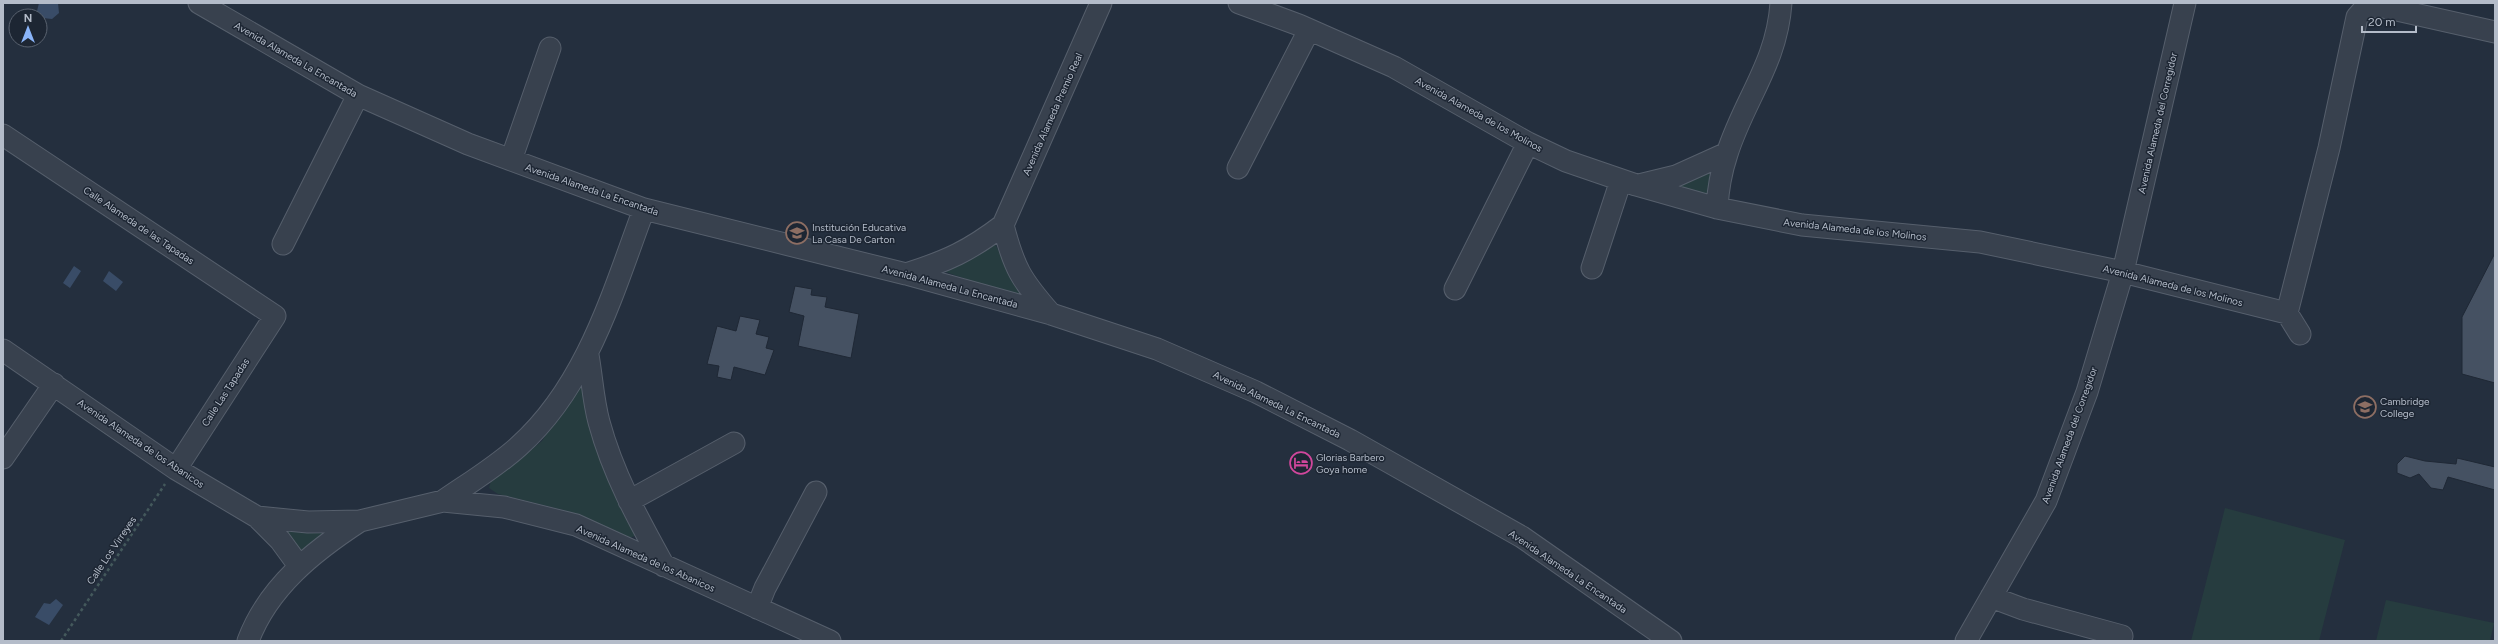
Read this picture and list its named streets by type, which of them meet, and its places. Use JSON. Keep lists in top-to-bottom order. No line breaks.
{"streets":{"street":["Avenida Alameda La Encantada","Avenida Alameda Premio Real","Avenida Alameda de los Molinos","Avenida Alameda del Corregidor","Calle Alameda de las Tapadas","Calle Las Tapadas","Avenida Alameda de los Abanicos"],"path":["Calle Los Virreyes"]},"crossings":[["Avenida Alameda de los Molinos","Avenida Alameda del Corregidor"],["Calle Alameda de las Tapadas","Calle Las Tapadas"],["Calle Las Tapadas","Avenida Alameda de los Abanicos"],["Calle Las Tapadas","Calle Los Virreyes"],["Avenida Alameda de los Abanicos","Calle Los Virreyes"]],"places":{"school or university":["Institución Educativa La Casa De Carton","Cambridge College"],"hotel":["Glorias Barbero Goya home"]},"scale_bar":"20 m","north":"top"}
